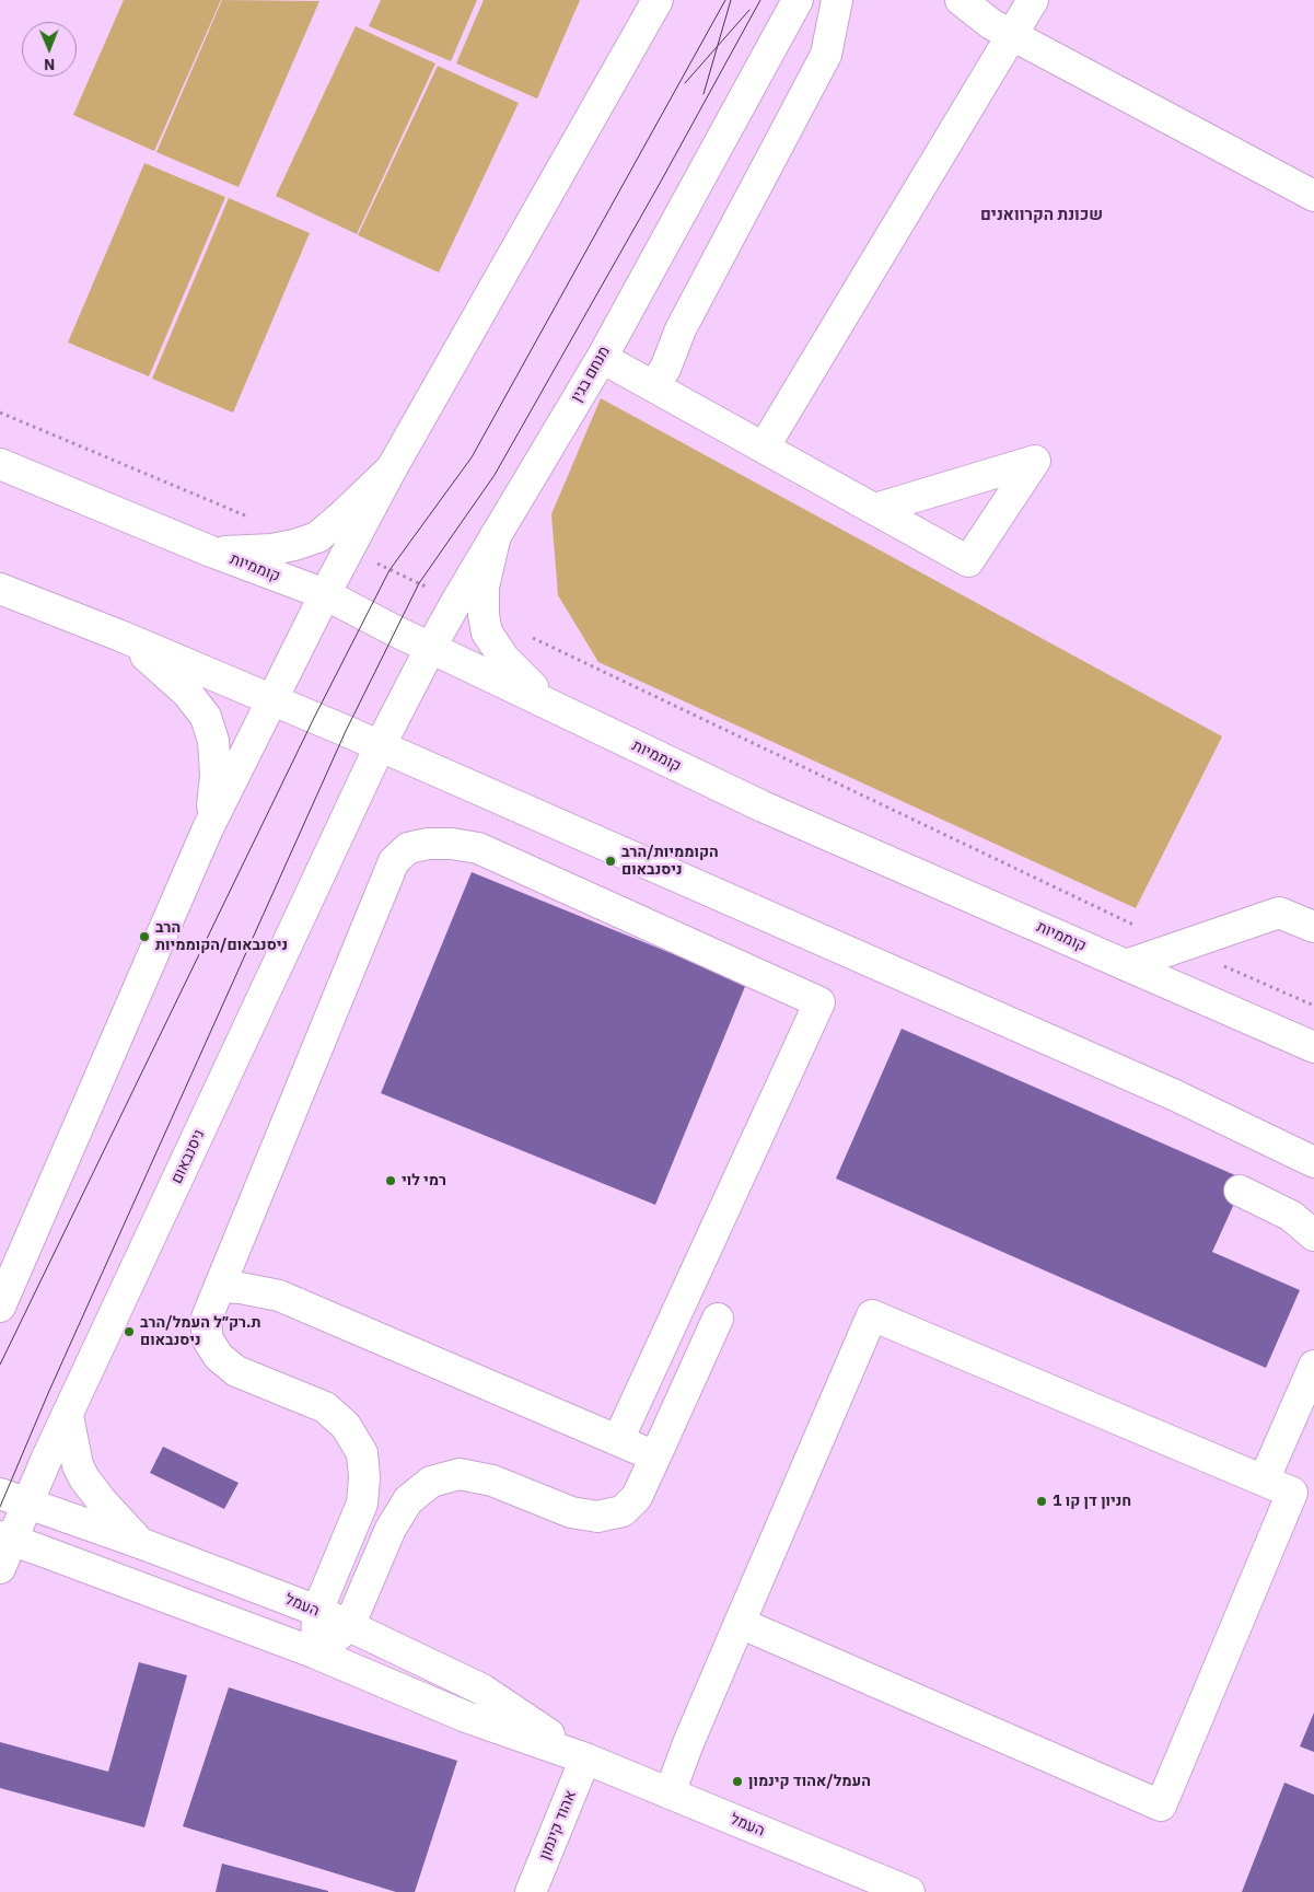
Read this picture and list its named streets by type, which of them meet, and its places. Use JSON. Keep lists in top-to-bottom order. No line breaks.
{"streets":{"main road":["מנחם בגין","קוממיות","ניסנבאום","העמל","אהוד קינמון"]},"crossings":[["מנחם בגין","קוממיות"],["מנחם בגין","ניסנבאום"],["ניסנבאום","העמל"],["העמל","אהוד קינמון"]],"districts":["שכונת הקרוואנים"],"places":["הקוממיות/הרב ניסנבאום","הרב ניסנבאום/הקוממיות","רמי לוי","ת.רק״ל העמל/הרב ניסנבאום","חניון דן קו 1","העמל/אהוד קינמון"],"north":"bottom"}
